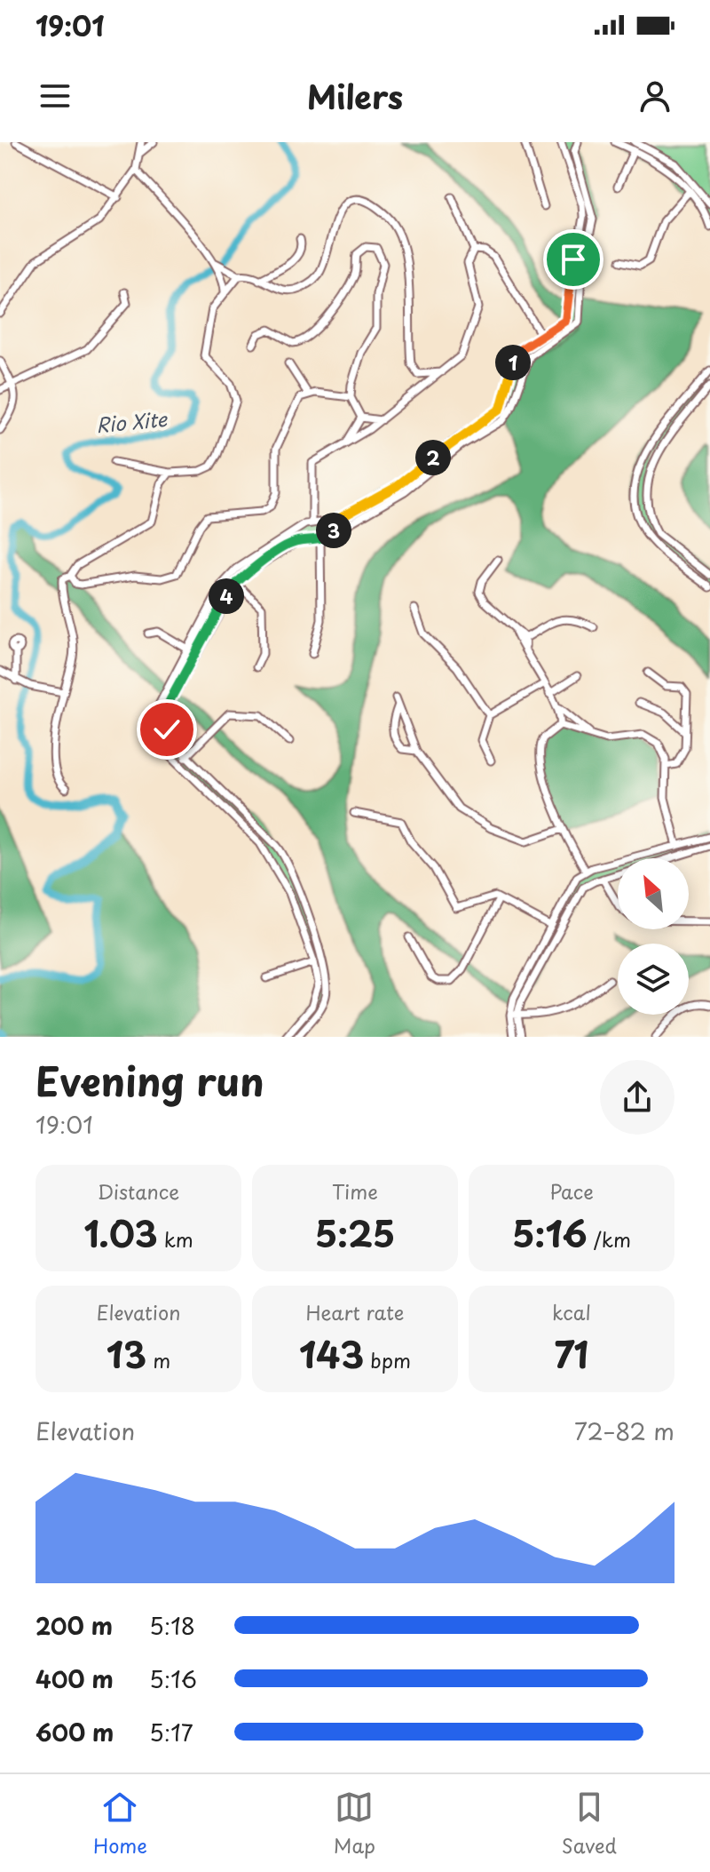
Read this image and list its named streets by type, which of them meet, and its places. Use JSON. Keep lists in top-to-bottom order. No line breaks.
{"water":["Rio Xite"],"north":"top left","page":{"status":"19:01","header":"Milers","pins":["1","2","3","4"],"heading":["Evening run","19:01"],"stats":[["Distance","1.03 km"],["Time","5:25"],["Pace","5:16 /km"],["Elevation","13 m"],["Heart rate","143 bpm"],["kcal","71"]],"chart":["Elevation","72–82 m"],"list":[{"name":"200 m","note":"5:18"},{"name":"400 m","note":"5:16"},{"name":"600 m","note":"5:17"}],"tabs":["Home","Map","Saved"]}}
